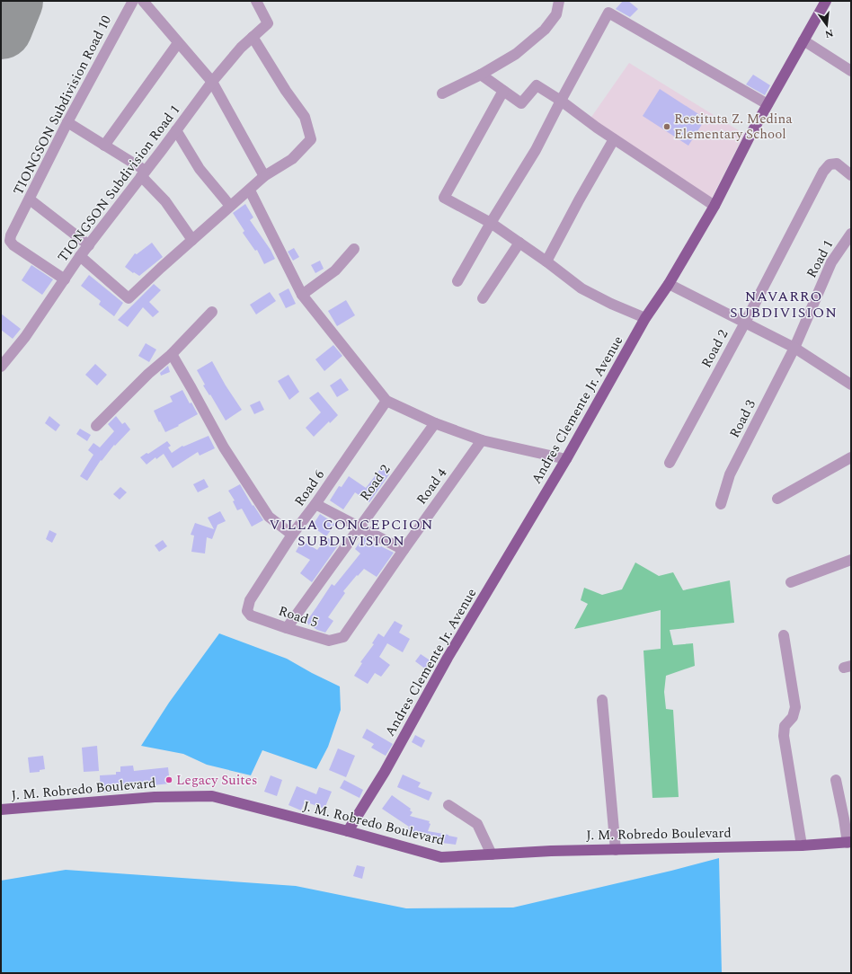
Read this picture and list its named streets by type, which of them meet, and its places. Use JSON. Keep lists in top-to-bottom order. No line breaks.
{"streets":{"main road":["Andres Clemente Jr. Avenue","J. M. Robredo Boulevard"],"street":["TIONGSON Subdivision Road 10","TIONGSON Subdivision Road 1","Road 1","Road 2","Road 3","Road 4","Road 6","Road 5"]},"crossings":[["TIONGSON Subdivision Road 10","TIONGSON Subdivision Road 1"],["Road 1","Road 3"],["Road 2","Road 5"],["Andres Clemente Jr. Avenue","J. M. Robredo Boulevard"],["Road 4","Road 5"],["Road 6","Road 5"]],"districts":["NAVARRO SUBDIVISION","VILLA CONCEPCION SUBDIVISION"],"places":["Restituta Z. Medina Elementary School","Legacy Suites"],"north":"bottom"}
